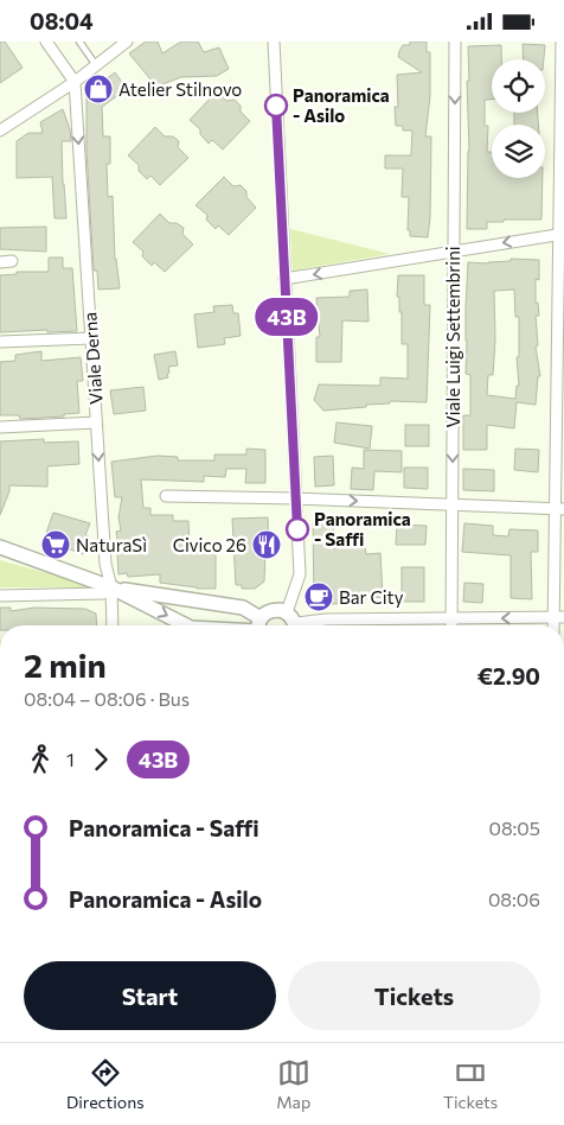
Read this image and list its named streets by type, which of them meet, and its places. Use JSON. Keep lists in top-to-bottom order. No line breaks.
{"streets":{"street":["Viale Luigi Settembrini","Viale Derna"]},"one_way":["Viale Luigi Settembrini","Viale Derna"],"places":{"shop":["Atelier Stilnovo"],"other":["Panoramica - Asilo","Panoramica - Saffi"],"supermarket":["NaturaSì"],"restaurant":["Civico 26"],"cafe":["Bar City"]},"lines":["bus line 43B"],"page":{"status":"08:04","on_map":"43B","heading":["2 min","08:04 – 08:06 · Bus","€2.90"],"legs":["1","43B"],"list":[{"name":"Panoramica - Saffi","value":"08:05"},{"name":"Panoramica - Asilo","value":"08:06"}],"buttons":["Start","Tickets"],"tabs":["Directions","Map","Tickets"]}}
